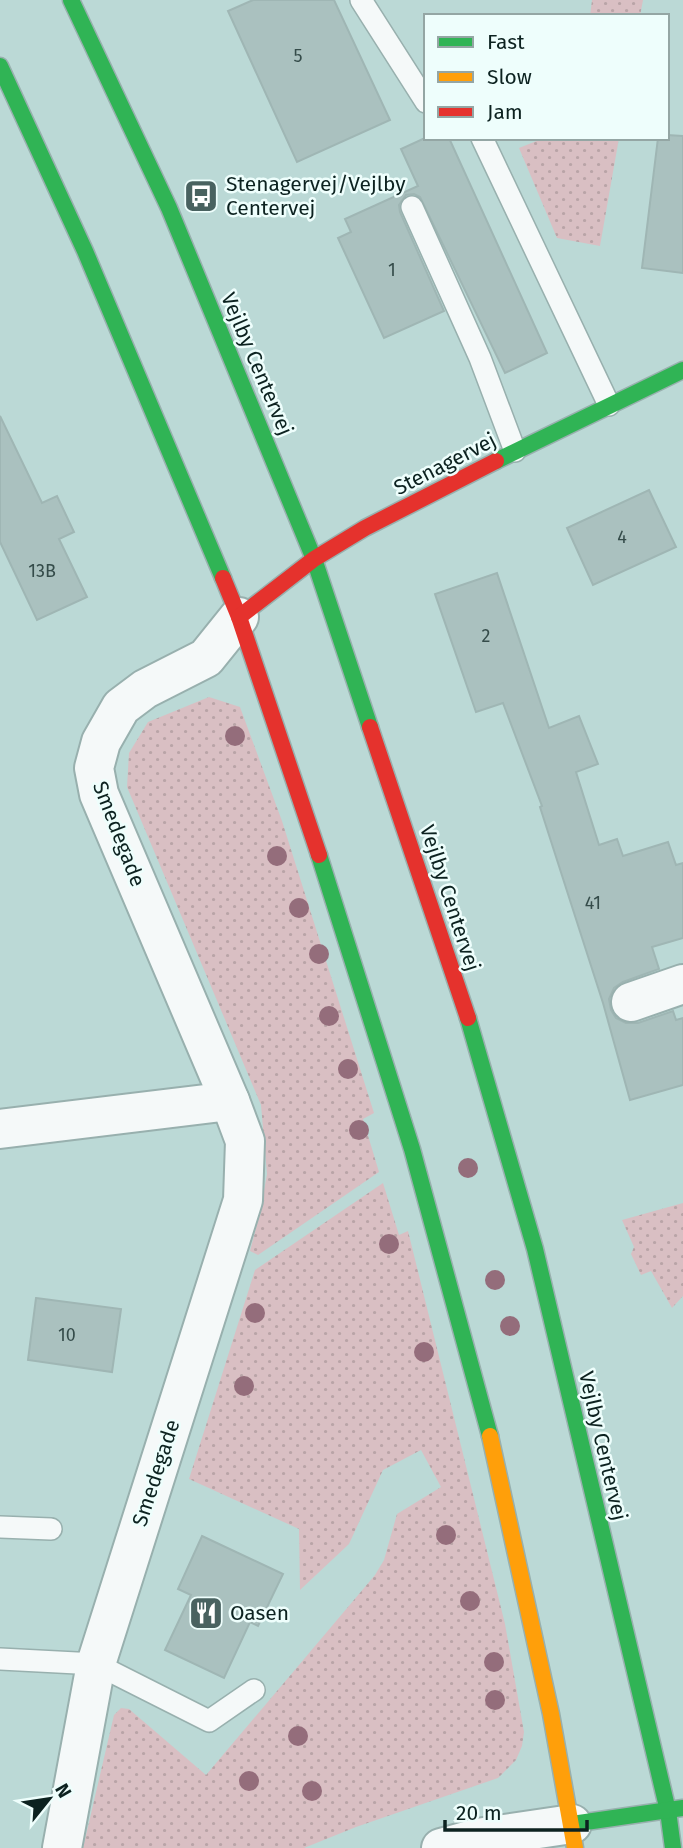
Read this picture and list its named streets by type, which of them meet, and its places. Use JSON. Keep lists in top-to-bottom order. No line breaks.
{"streets":{"street":["Vejlby Centervej","Stenagervej","Smedegade"]},"crossings":[["Vejlby Centervej","Stenagervej"],["Stenagervej","Smedegade"]],"places":{"bus stop":["Stenagervej/Vejlby Centervej"],"restaurant":["Oasen"]},"house_numbers":["5","1","4","13B","2","41","10"],"legend":["Fast","Slow","Jam"],"scale_bar":"20 m","north":"top right"}
